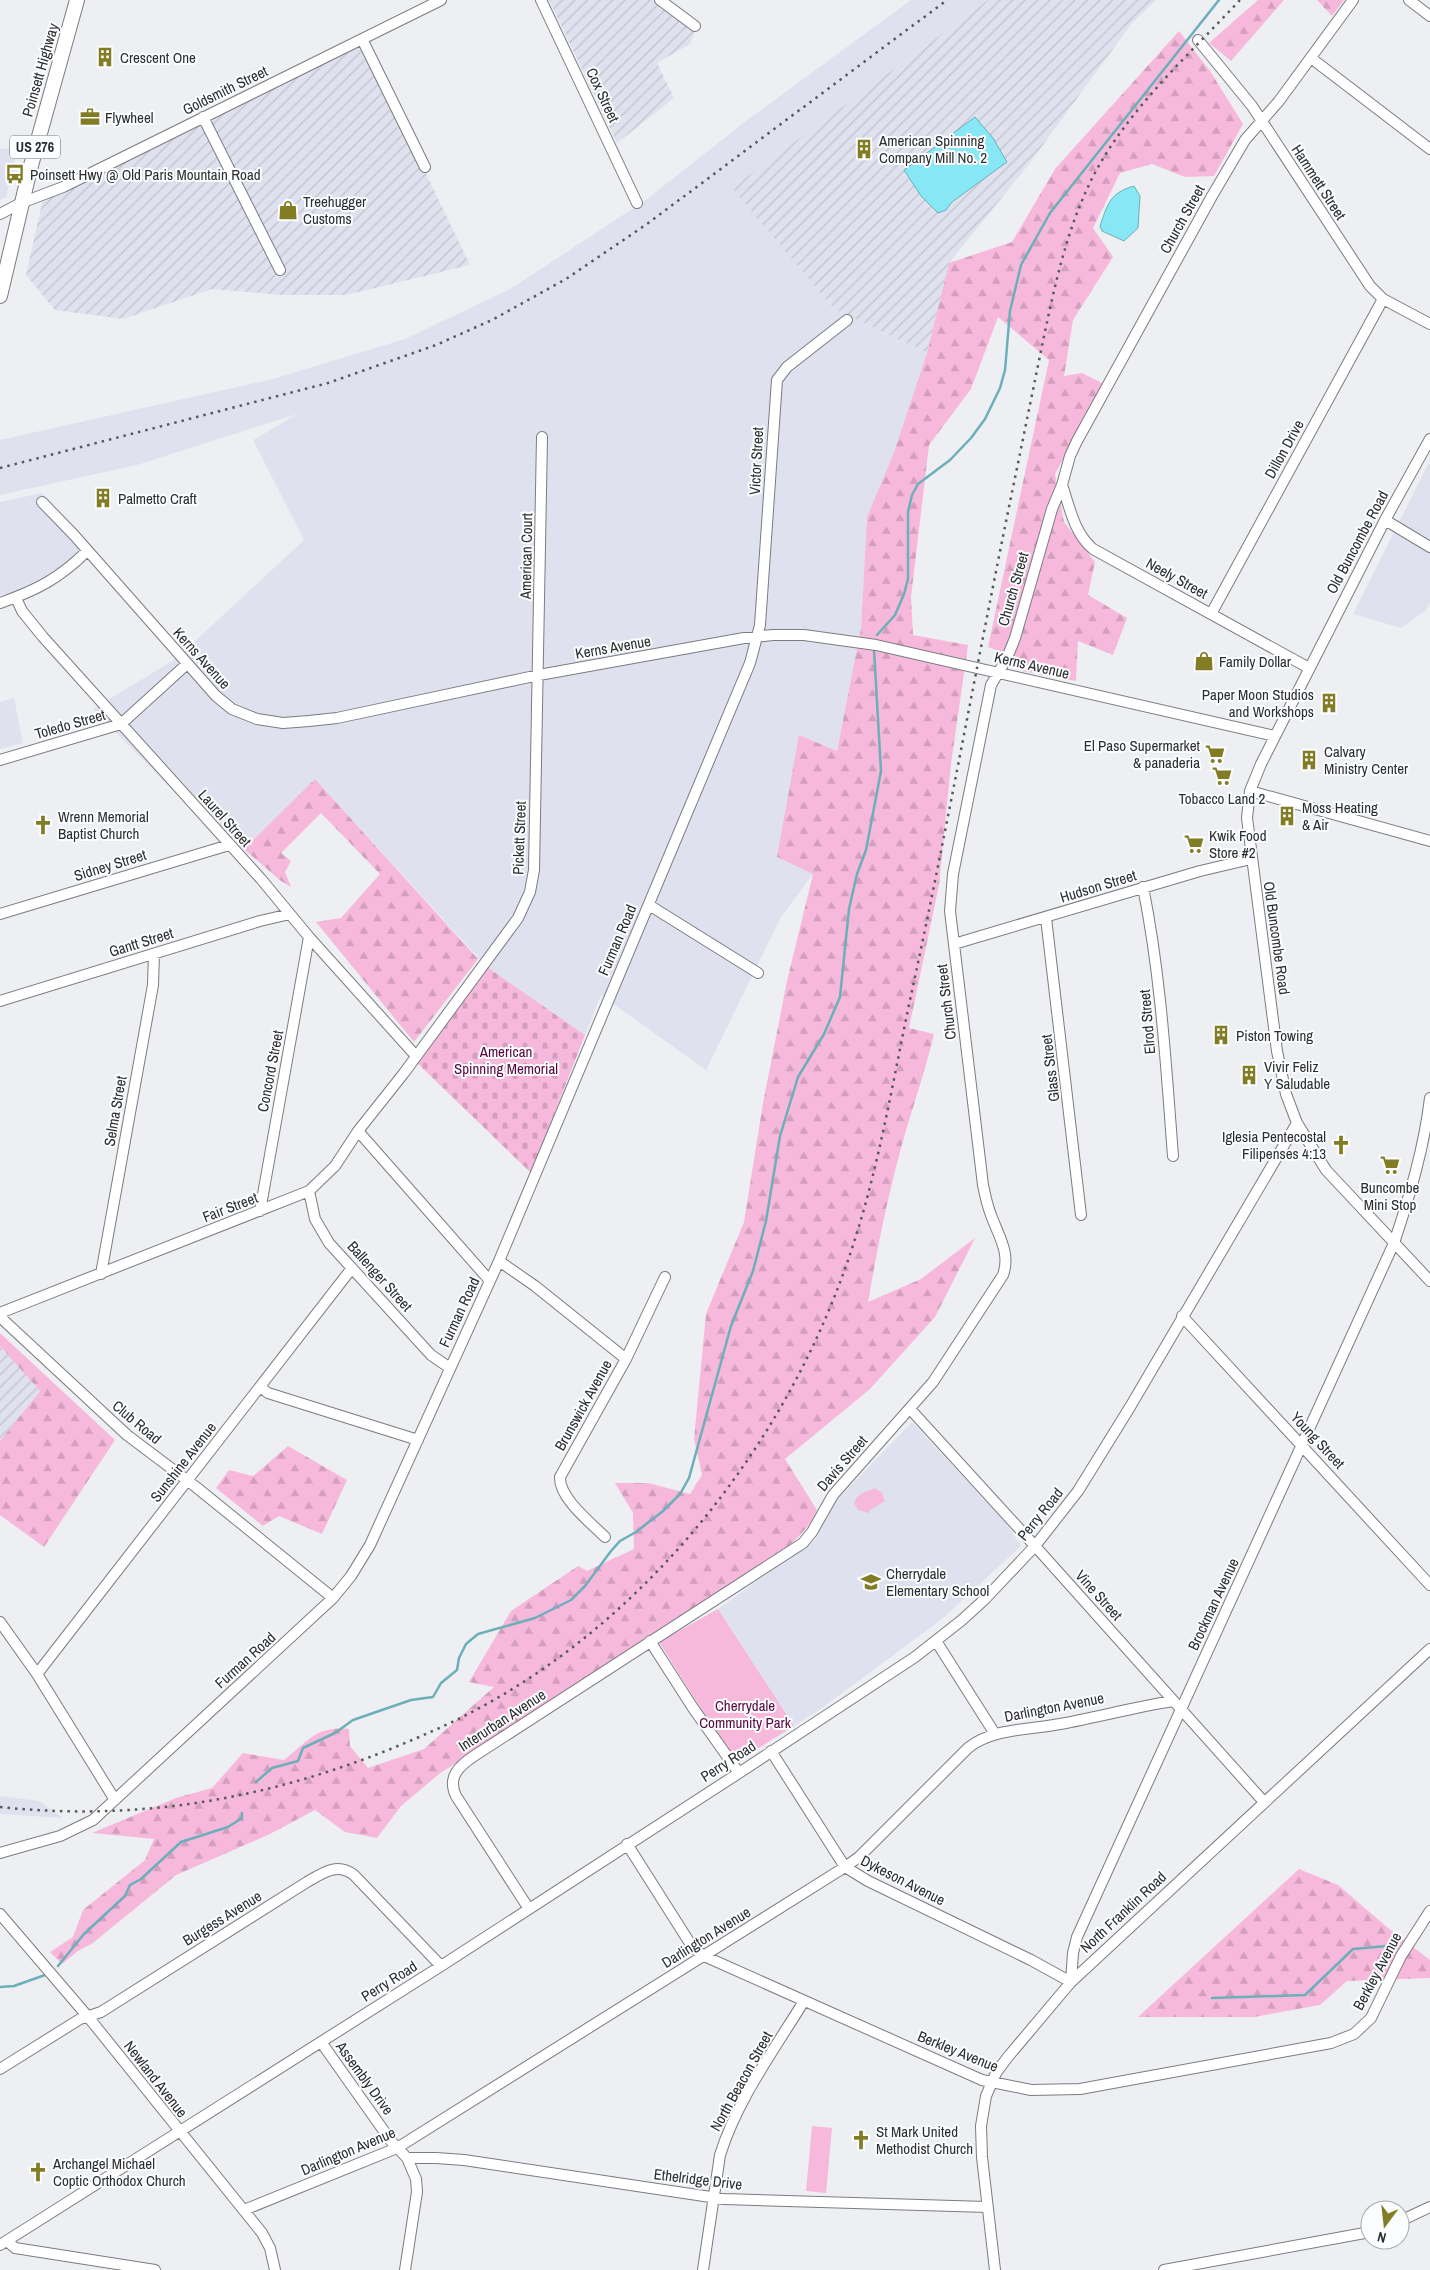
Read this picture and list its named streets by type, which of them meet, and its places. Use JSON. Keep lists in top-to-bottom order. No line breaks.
{"streets":{"highway":["Poinsett Highway","US 276"],"street":["Goldsmith Street","Cox Street","Hammett Street","Church Street","Dillon Drive","Victor Street","Old Buncombe Road","American Court","Neely Street","Kerns Avenue","Toledo Street","Laurel Street","Pickett Street","Sidney Street","Hudson Street","Furman Road","Gantt Street","Elrod Street","Glass Street","Concord Street","Selma Street","Fair Street","Ballenger Street","Brunswick Avenue","Club Road","Young Street","Sunshine Avenue","Davis Street","Perry Road","Vine Street","Brockman Avenue","Darlington Avenue","Interurban Avenue","Dykeson Avenue","North Franklin Road","Burgess Avenue","Berkley Avenue","Assembly Drive","Newland Avenue","North Beacon Street","Ethelridge Drive"]},"crossings":[["Poinsett Highway","Goldsmith Street"],["Hammett Street","Church Street"],["Hammett Street","Dillon Drive"],["Church Street","Neely Street"],["Church Street","Kerns Avenue"],["Church Street","Hudson Street"],["Church Street","Davis Street"],["Dillon Drive","Neely Street"],["Victor Street","Kerns Avenue"],["Victor Street","Furman Road"],["Old Buncombe Road","Neely Street"],["Old Buncombe Road","Kerns Avenue"],["Old Buncombe Road","Hudson Street"],["Old Buncombe Road","Perry Road"],["Old Buncombe Road","Brockman Avenue"],["American Court","Kerns Avenue"],["American Court","Pickett Street"],["Kerns Avenue","Toledo Street"],["Kerns Avenue","Pickett Street"],["Kerns Avenue","Furman Road"],["Toledo Street","Laurel Street"],["Laurel Street","Pickett Street"],["Laurel Street","Sidney Street"],["Laurel Street","Gantt Street"],["Laurel Street","Concord Street"],["Laurel Street","Fair Street"],["Pickett Street","Fair Street"],["Hudson Street","Elrod Street"],["Hudson Street","Glass Street"],["Furman Road","Ballenger Street"],["Furman Road","Club Road"],["Gantt Street","Selma Street"],["Concord Street","Fair Street"],["Selma Street","Fair Street"],["Fair Street","Ballenger Street"],["Fair Street","Club Road"],["Ballenger Street","Sunshine Avenue"],["Club Road","Sunshine Avenue"],["Young Street","Perry Road"],["Young Street","Brockman Avenue"],["Davis Street","Vine Street"],["Davis Street","Interurban Avenue"],["Perry Road","Vine Street"],["Perry Road","Interurban Avenue"],["Perry Road","Dykeson Avenue"],["Perry Road","Burgess Avenue"],["Perry Road","Berkley Avenue"],["Perry Road","Assembly Drive"],["Perry Road","Newland Avenue"],["Vine Street","Brockman Avenue"],["Vine Street","Darlington Avenue"],["Vine Street","North Franklin Road"],["Brockman Avenue","Dykeson Avenue"],["Brockman Avenue","North Franklin Road"],["Darlington Avenue","Dykeson Avenue"],["Darlington Avenue","Berkley Avenue"],["Darlington Avenue","Assembly Drive"],["Darlington Avenue","Newland Avenue"],["Dykeson Avenue","North Franklin Road"],["North Franklin Road","Berkley Avenue"],["North Franklin Road","Ethelridge Drive"],["Burgess Avenue","Newland Avenue"],["Berkley Avenue","North Beacon Street"],["Assembly Drive","Ethelridge Drive"],["North Beacon Street","Ethelridge Drive"]],"parks":["American Spinning Memorial","Cherrydale Community Park"],"places":{"building":["Crescent One","American Spinning Company Mill No. 2","Palmetto Craft","Paper Moon Studios and Workshops","Calvary Ministry Center","Moss Heating & Air","Piston Towing","Vivir Feliz Y Saludable"],"office":["Flywheel"],"bus stop":["Poinsett Hwy @ Old Paris Mountain Road"],"shop":["Treehugger Customs","Family Dollar"],"supermarket":["El Paso Supermarket & panaderia","Tobacco Land 2","Kwik Food Store #2","Buncombe Mini Stop"],"church":["Wrenn Memorial Baptist Church","Iglesia Pentecostal Filipenses 4:13","St Mark United Methodist Church","Archangel Michael Coptic Orthodox Church"],"school or university":["Cherrydale Elementary School"]},"north":"bottom"}
